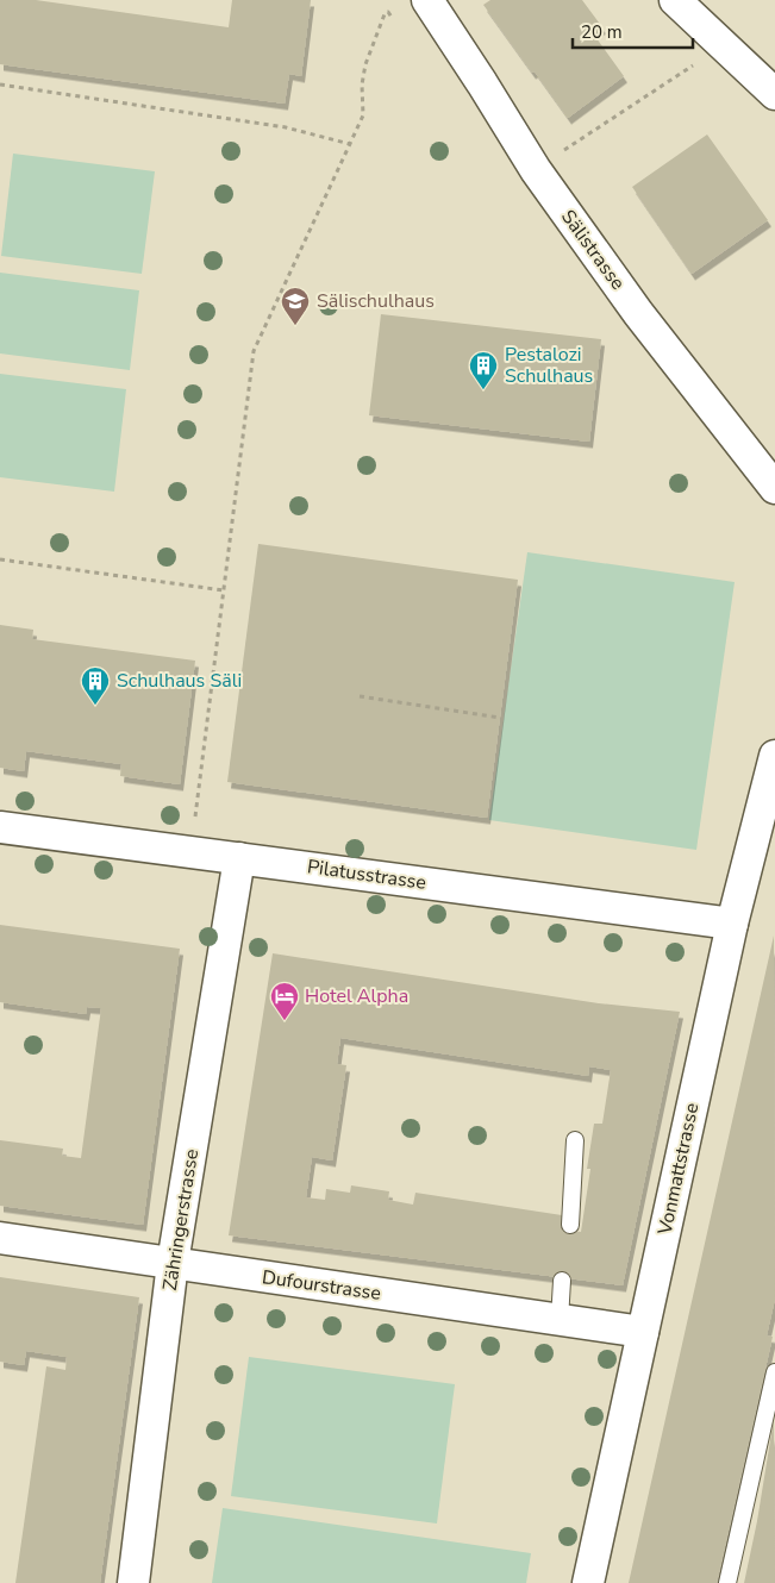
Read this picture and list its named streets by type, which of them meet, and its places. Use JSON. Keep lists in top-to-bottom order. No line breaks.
{"streets":{"street":["Sälistrasse","Pilatusstrasse","Vonmattstrasse","Zähringerstrasse","Dufourstrasse"]},"crossings":[["Pilatusstrasse","Vonmattstrasse"],["Pilatusstrasse","Zähringerstrasse"],["Vonmattstrasse","Dufourstrasse"],["Zähringerstrasse","Dufourstrasse"]],"places":{"school or university":["Sälischulhaus"],"building":["Pestalozi Schulhaus","Schulhaus Säli"],"hotel":["Hotel Alpha"]},"scale_bar":"20 m"}
